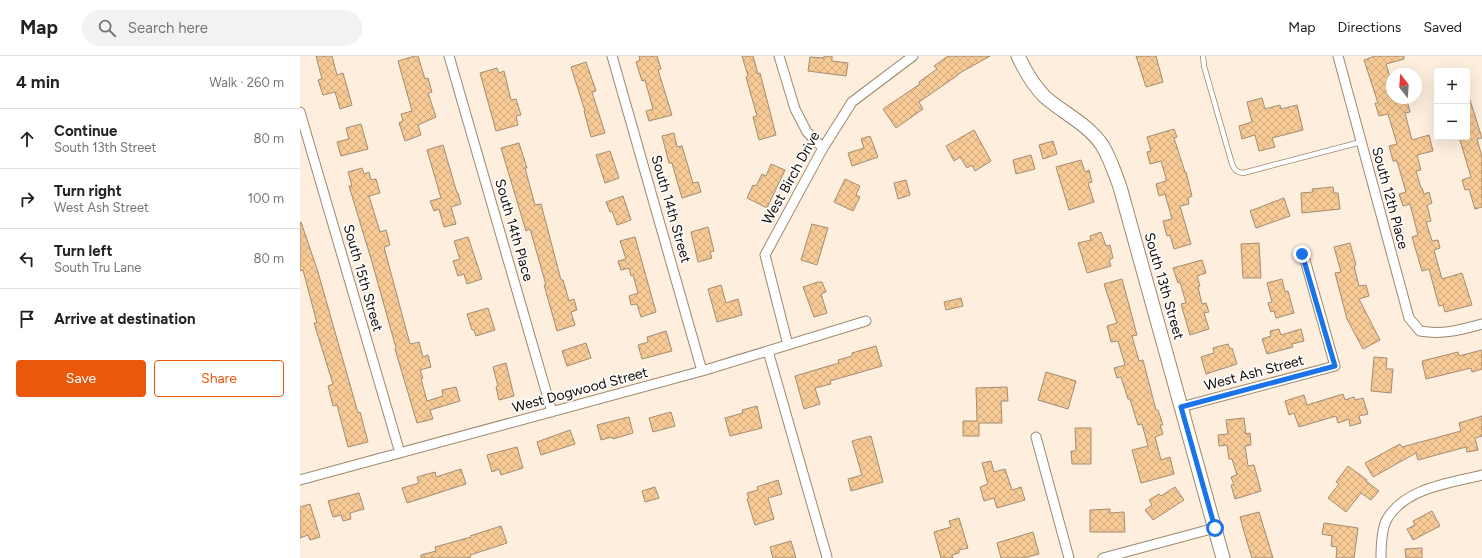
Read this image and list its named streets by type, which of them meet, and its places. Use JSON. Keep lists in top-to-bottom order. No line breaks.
{"streets":{"street":["West Birch Drive","South 12th Place","South 14th Street","South 14th Place","South 15th Street","South 13th Street","West Ash Street","West Dogwood Street"]},"crossings":[["West Birch Drive","West Dogwood Street"],["South 14th Street","West Dogwood Street"],["South 14th Place","West Dogwood Street"],["South 15th Street","West Dogwood Street"],["South 13th Street","West Ash Street"]],"north":"top","page":{"header":"Map","search":"Search here","nav":["Map","Directions","Saved"],"heading":["4 min","Walk · 260 m"],"map_buttons":["+","−"],"list":[["Continue","South 13th Street","80 m"],["Turn right","West Ash Street","100 m"],["Turn left","South Tru Lane","80 m"],"Arrive at destination"],"buttons":["Save","Share"]}}
